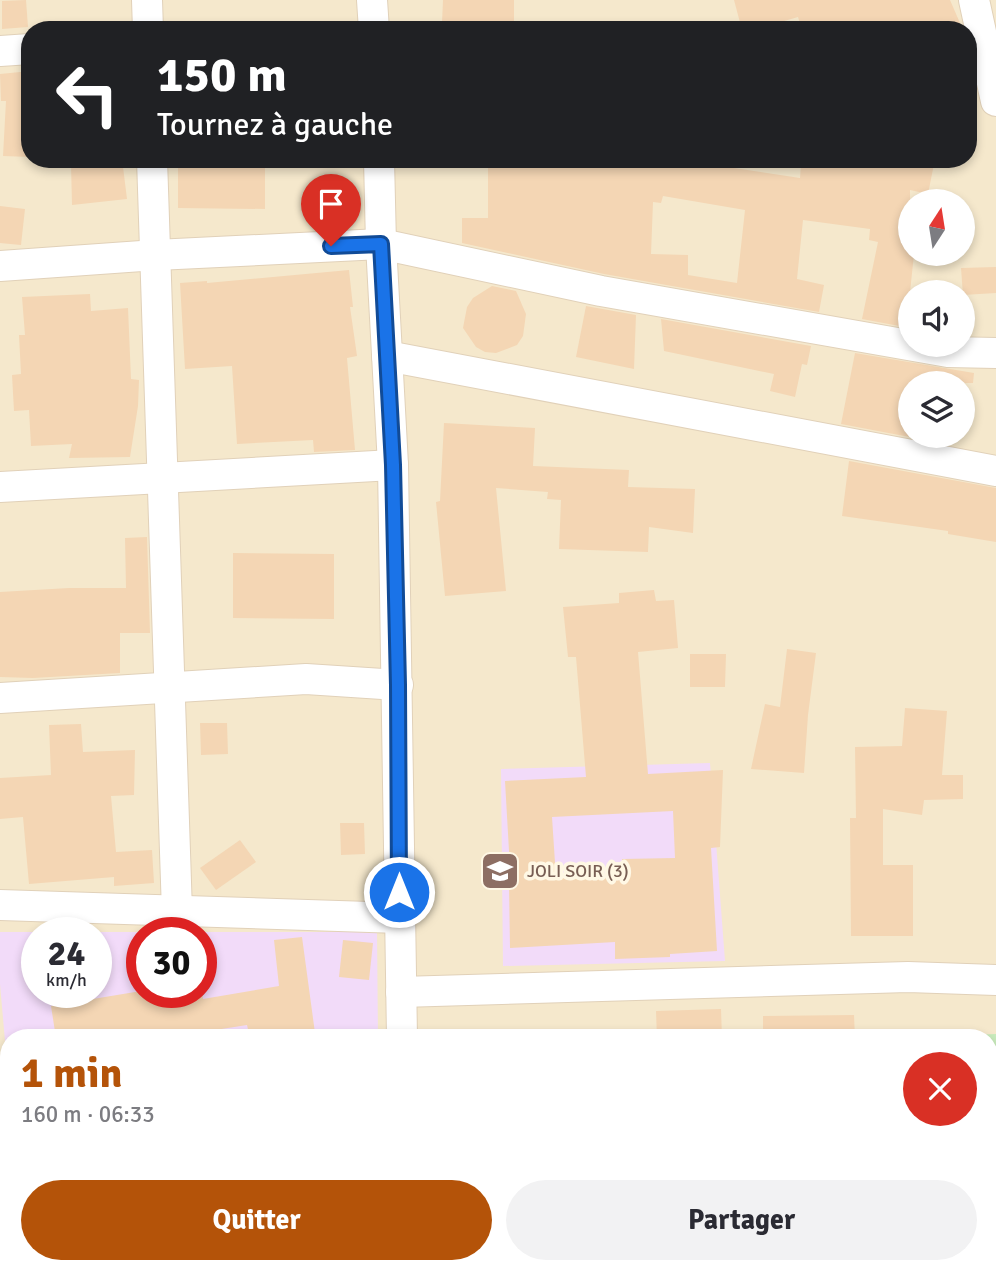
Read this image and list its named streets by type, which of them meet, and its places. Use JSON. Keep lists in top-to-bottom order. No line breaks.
{"places":{"school or university":["JOLI SOIR (3)"]},"north":"top","page":{"turn":["150 m","Tournez à gauche"],"speed":"24 km/h","limit":"30","heading":["1 min","160 m · 06:33"],"buttons":["Quitter","Partager"]}}
